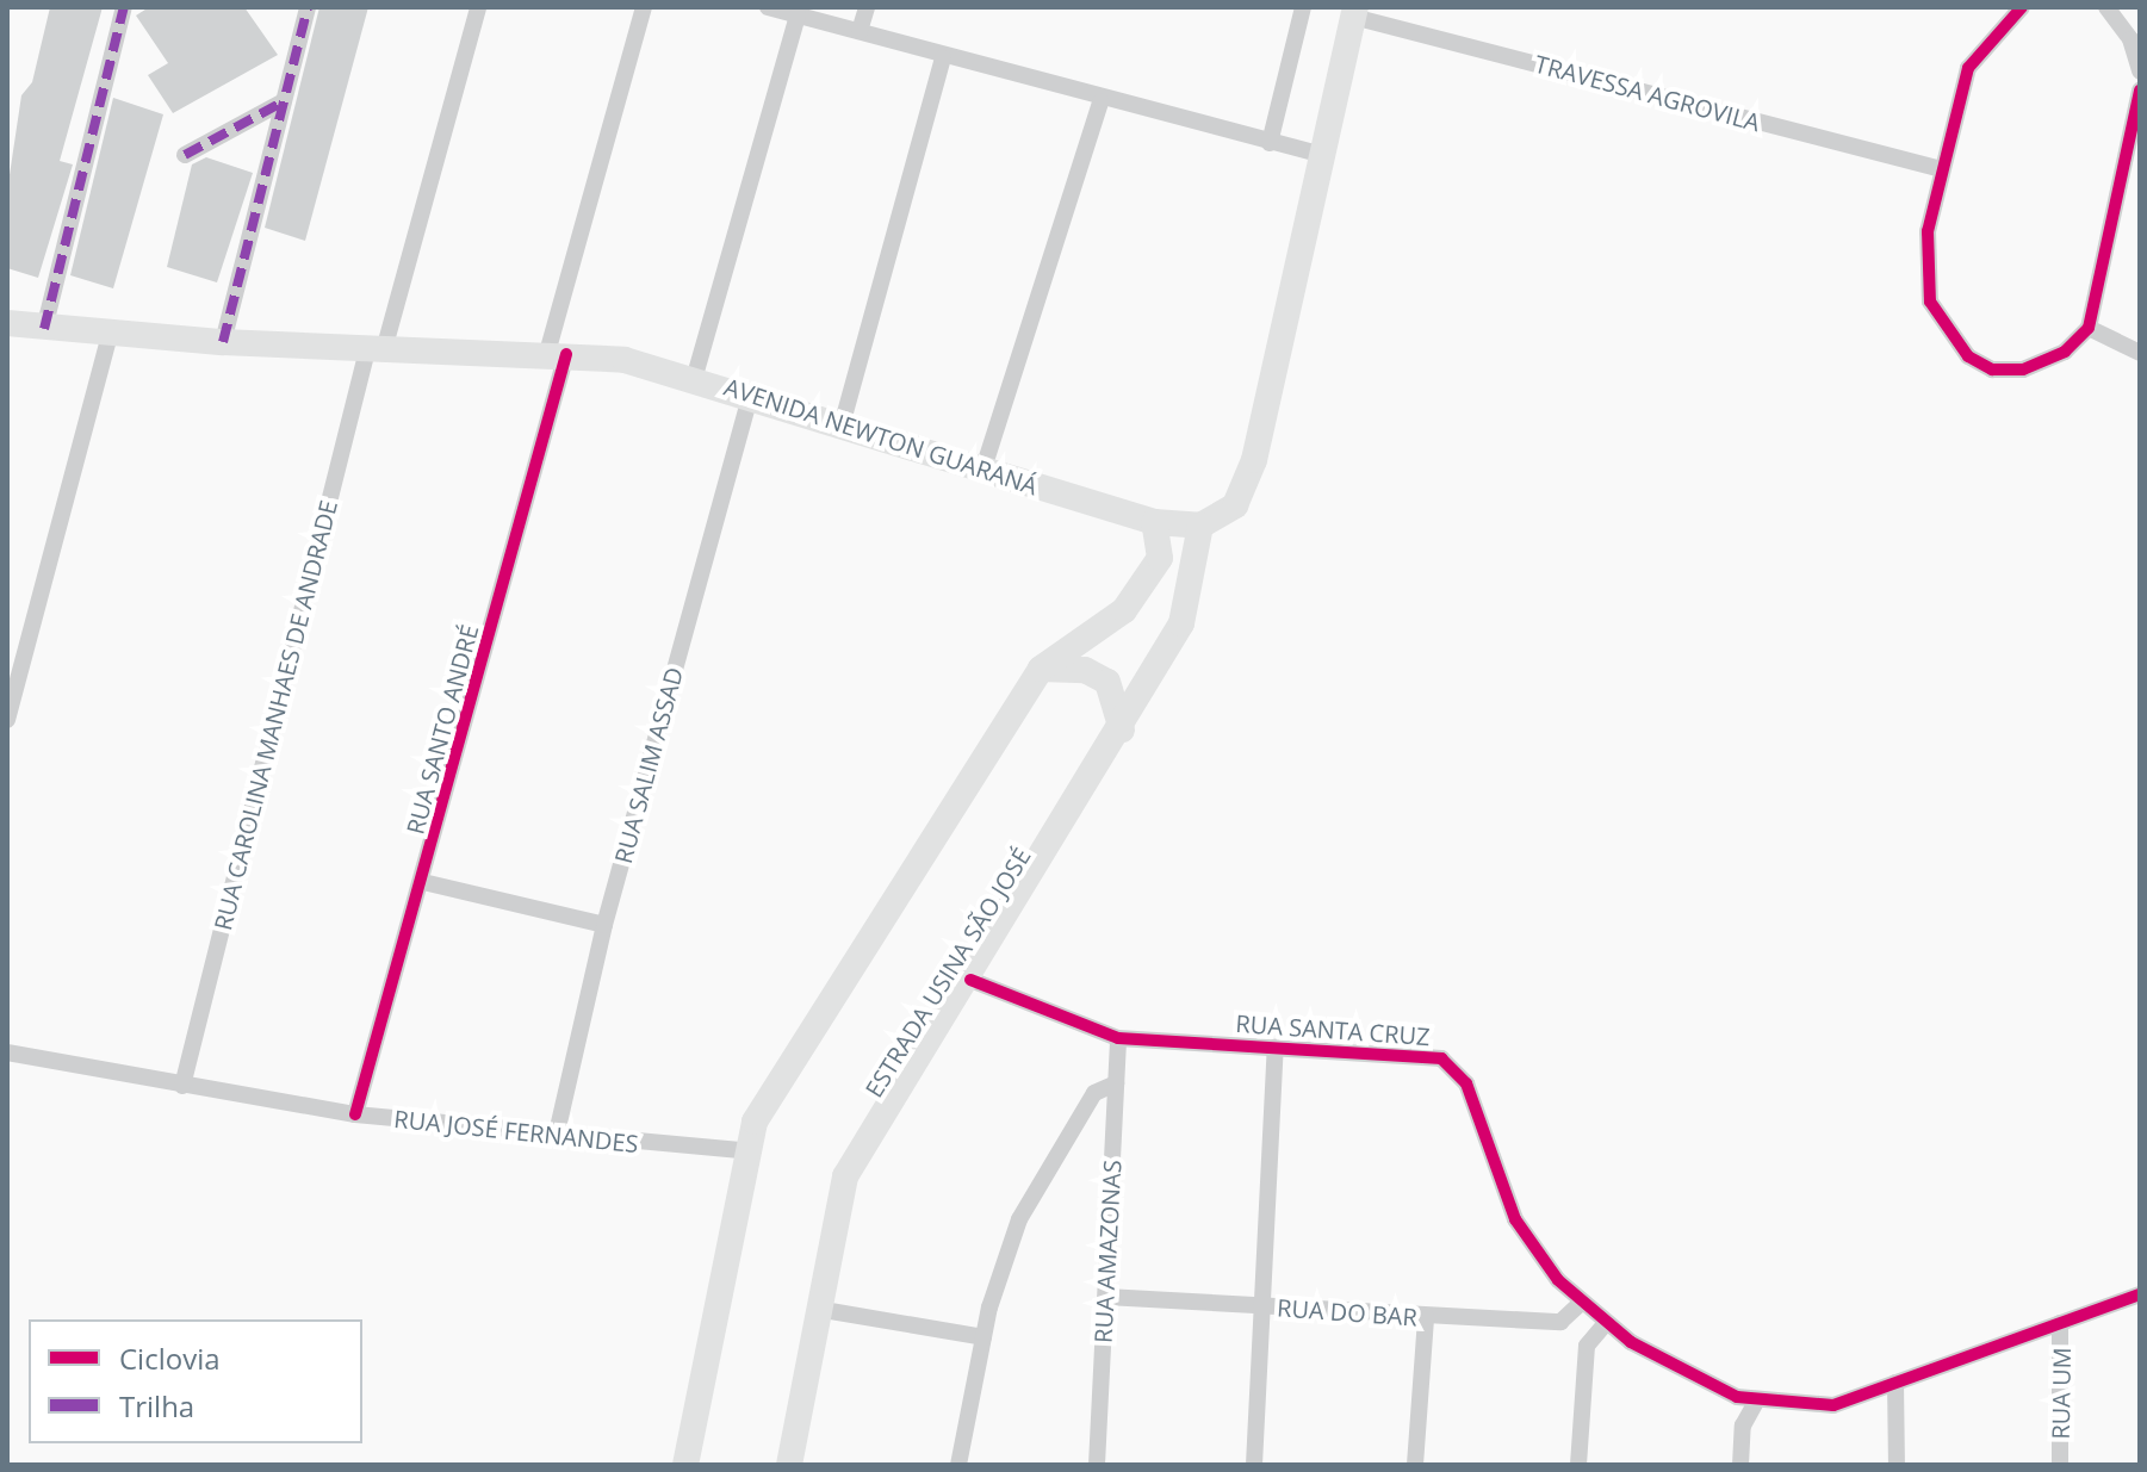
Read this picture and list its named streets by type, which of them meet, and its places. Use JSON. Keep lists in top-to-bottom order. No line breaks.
{"streets":{"main road":["AVENIDA NEWTON GUARANÁ","ESTRADA USINA SÃO JOSÉ"],"street":["TRAVESSA AGROVILA","RUA CAROLINA MANHAES DE ANDRADE","RUA SANTO ANDRÉ","RUA SALIM ASSAD","RUA SANTA CRUZ","RUA JOSÉ FERNANDES","RUA AMAZONAS","RUA DO BAR","RUA UM"]},"crossings":[["AVENIDA NEWTON GUARANÁ","RUA CAROLINA MANHAES DE ANDRADE"],["AVENIDA NEWTON GUARANÁ","RUA SANTO ANDRÉ"],["AVENIDA NEWTON GUARANÁ","RUA SALIM ASSAD"],["AVENIDA NEWTON GUARANÁ","ESTRADA USINA SÃO JOSÉ"],["RUA CAROLINA MANHAES DE ANDRADE","RUA JOSÉ FERNANDES"],["RUA SANTO ANDRÉ","RUA JOSÉ FERNANDES"],["RUA SALIM ASSAD","RUA JOSÉ FERNANDES"],["ESTRADA USINA SÃO JOSÉ","RUA SANTA CRUZ"],["RUA SANTA CRUZ","RUA AMAZONAS"],["RUA SANTA CRUZ","RUA DO BAR"],["RUA SANTA CRUZ","RUA UM"],["RUA AMAZONAS","RUA DO BAR"]],"legend":["Ciclovia","Trilha"]}
